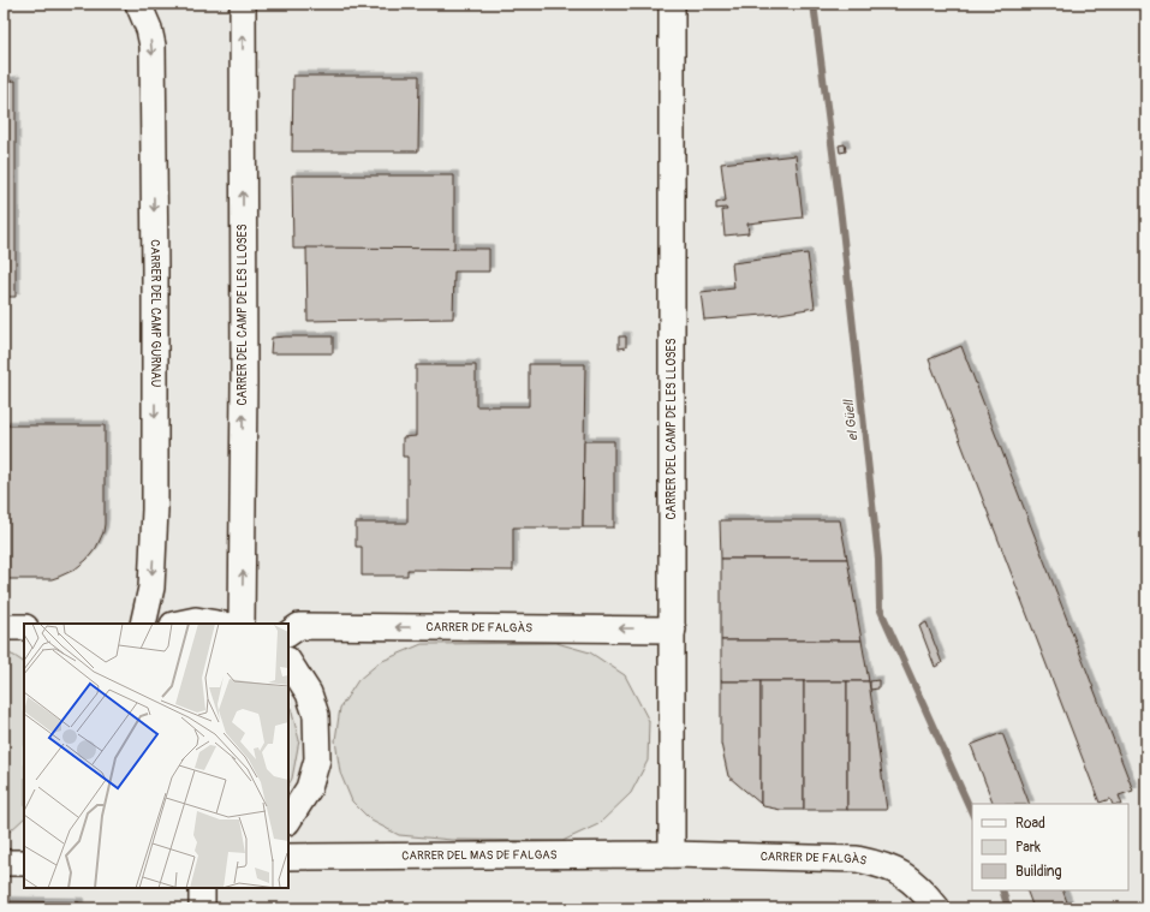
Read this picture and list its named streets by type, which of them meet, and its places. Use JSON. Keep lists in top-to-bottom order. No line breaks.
{"streets":{"street":["CARRER DEL CAMP GURNAU","CARRER DEL CAMP DE LES LLOSES","CARRER DE FALGÀS","CARRER DEL MAS DE FALGAS"]},"crossings":[["CARRER DEL CAMP DE LES LLOSES","CARRER DE FALGÀS"],["CARRER DEL CAMP DE LES LLOSES","CARRER DEL MAS DE FALGAS"],["CARRER DE FALGÀS","CARRER DEL MAS DE FALGAS"]],"one_way":["CARRER DEL CAMP GURNAU","CARRER DEL CAMP DE LES LLOSES","CARRER DE FALGÀS"],"water":["el Güell"],"legend":["Road","Park","Building"]}
